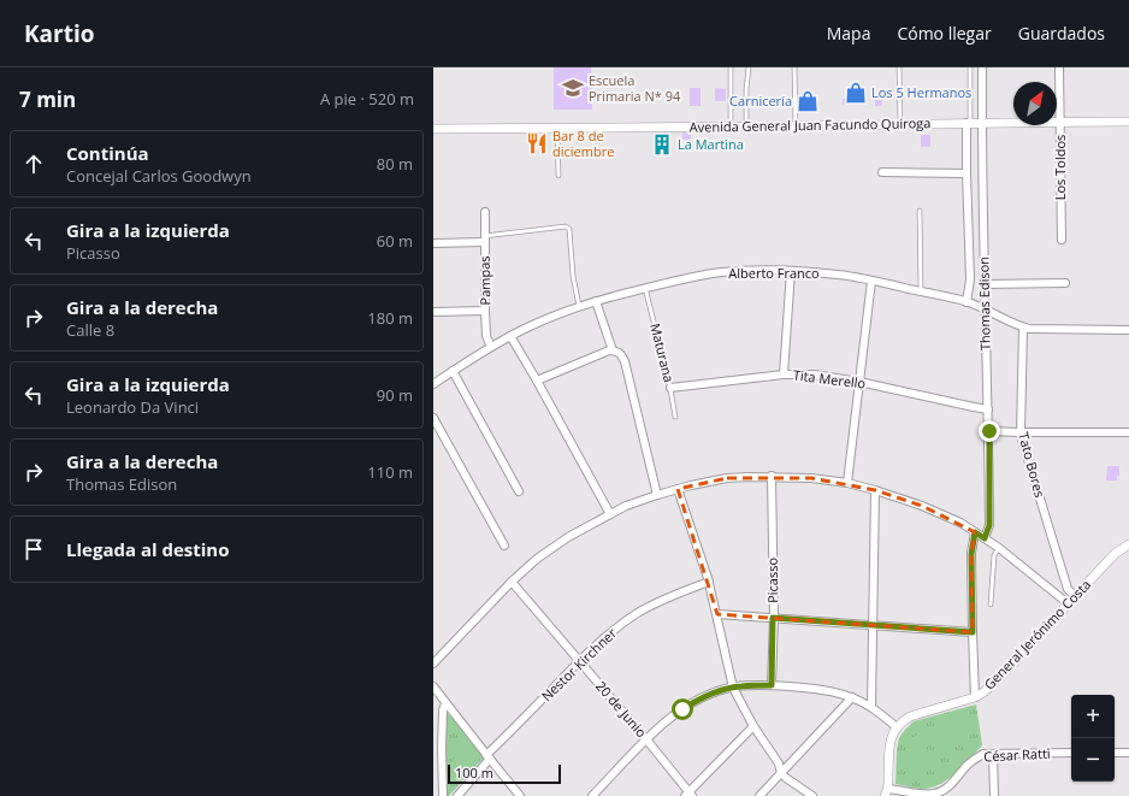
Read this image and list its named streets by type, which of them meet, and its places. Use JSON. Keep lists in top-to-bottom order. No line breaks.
{"streets":{"street":["Avenida General Juan Facundo Quiroga","Los Toldos","Alberto Franco","Pampas","Thomas Edison","Tita Merello","Tato Bores","Picasso","General Jerónimo Costa","Nestor Kirchner","20 de Junio","César Ratti"],"lane":["Maturana"]},"crossings":[["Avenida General Juan Facundo Quiroga","Los Toldos"],["Avenida General Juan Facundo Quiroga","Thomas Edison"],["Alberto Franco","Pampas"],["Alberto Franco","Thomas Edison"],["Alberto Franco","Maturana"],["Alberto Franco","Tato Bores"],["Thomas Edison","Tita Merello"],["Maturana","Tita Merello"],["Tato Bores","General Jerónimo Costa"],["Nestor Kirchner","20 de Junio"]],"places":{"school or university":["Escuela Primaria N* 94"],"shop":["Los 5 Hermanos","Carnicería"],"restaurant":["Bar 8 de diciembre"],"building":["La Martina"]},"scale_bar":"100 m","north":"top right","page":{"header":"Kartio","nav":["Mapa","Cómo llegar","Guardados"],"heading":["7 min","A pie · 520 m"],"list":[["Continúa","Concejal Carlos Goodwyn","80 m"],["Gira a la izquierda","Picasso","60 m"],["Gira a la derecha","Calle 8","180 m"],["Gira a la izquierda","Leonardo Da Vinci","90 m"],["Gira a la derecha","Thomas Edison","110 m"],"Llegada al destino"],"map_buttons":["+","−"],"scale":"100 m"}}
